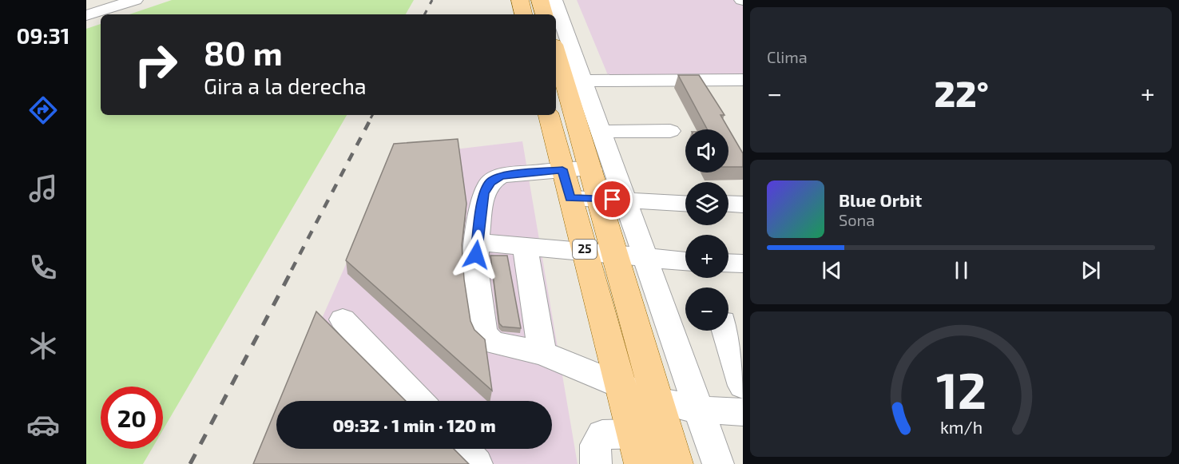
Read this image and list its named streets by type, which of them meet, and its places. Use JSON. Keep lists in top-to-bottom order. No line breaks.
{"streets":{"main road":["25"]},"page":{"tabs":"09:31","tile":"Clima","turn":["80 m","Gira a la derecha"],"heat":["−","22°","+"],"map_buttons":["+","−"],"song":["Blue Orbit","Sona"],"limit":"20","trip":"09:32 · 1 min · 120 m","gauge":["12","km/h"]}}
